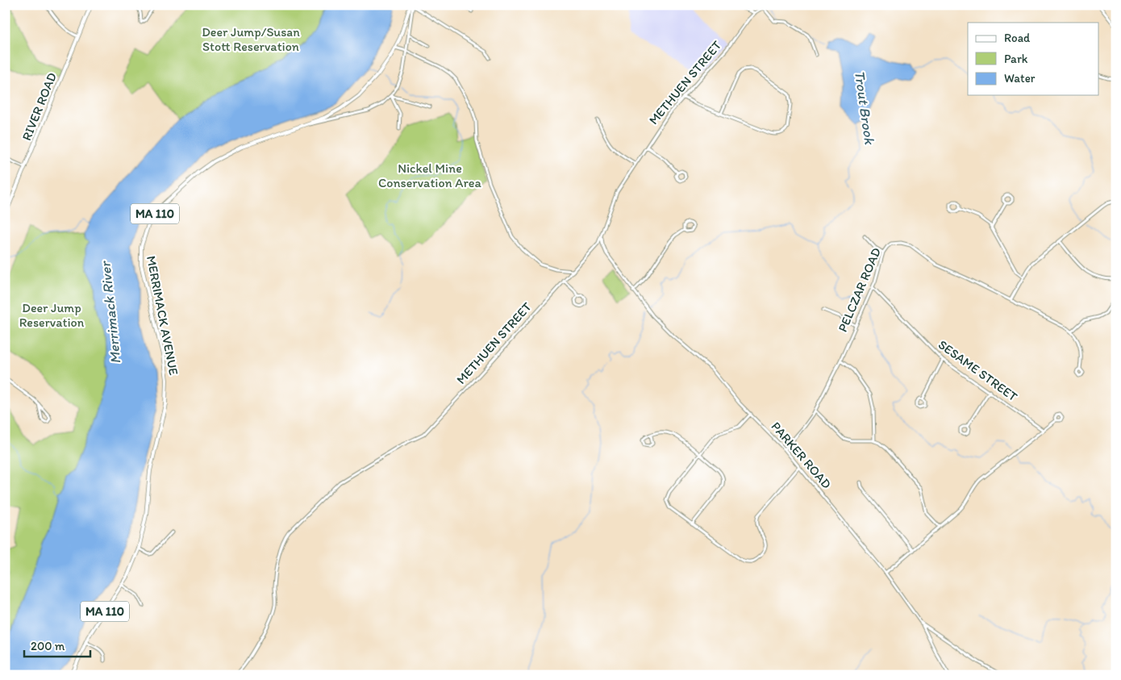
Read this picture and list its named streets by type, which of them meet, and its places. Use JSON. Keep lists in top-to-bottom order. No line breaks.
{"streets":{"main road":["RIVER ROAD","MA 110","MERRIMACK AVENUE"],"street":["METHUEN STREET","PELCZAR ROAD","SESAME STREET","PARKER ROAD"]},"crossings":[["METHUEN STREET","PARKER ROAD"],["MA 110","MERRIMACK AVENUE"],["PELCZAR ROAD","SESAME STREET"],["PELCZAR ROAD","PARKER ROAD"]],"water":["Trout Brook","Merrimack River"],"parks":["Deer Jump/Susan Stott Reservation","Nickel Mine Conservation Area","Deer Jump Reservation"],"legend":["Road","Park","Water"],"scale_bar":"200 m"}
